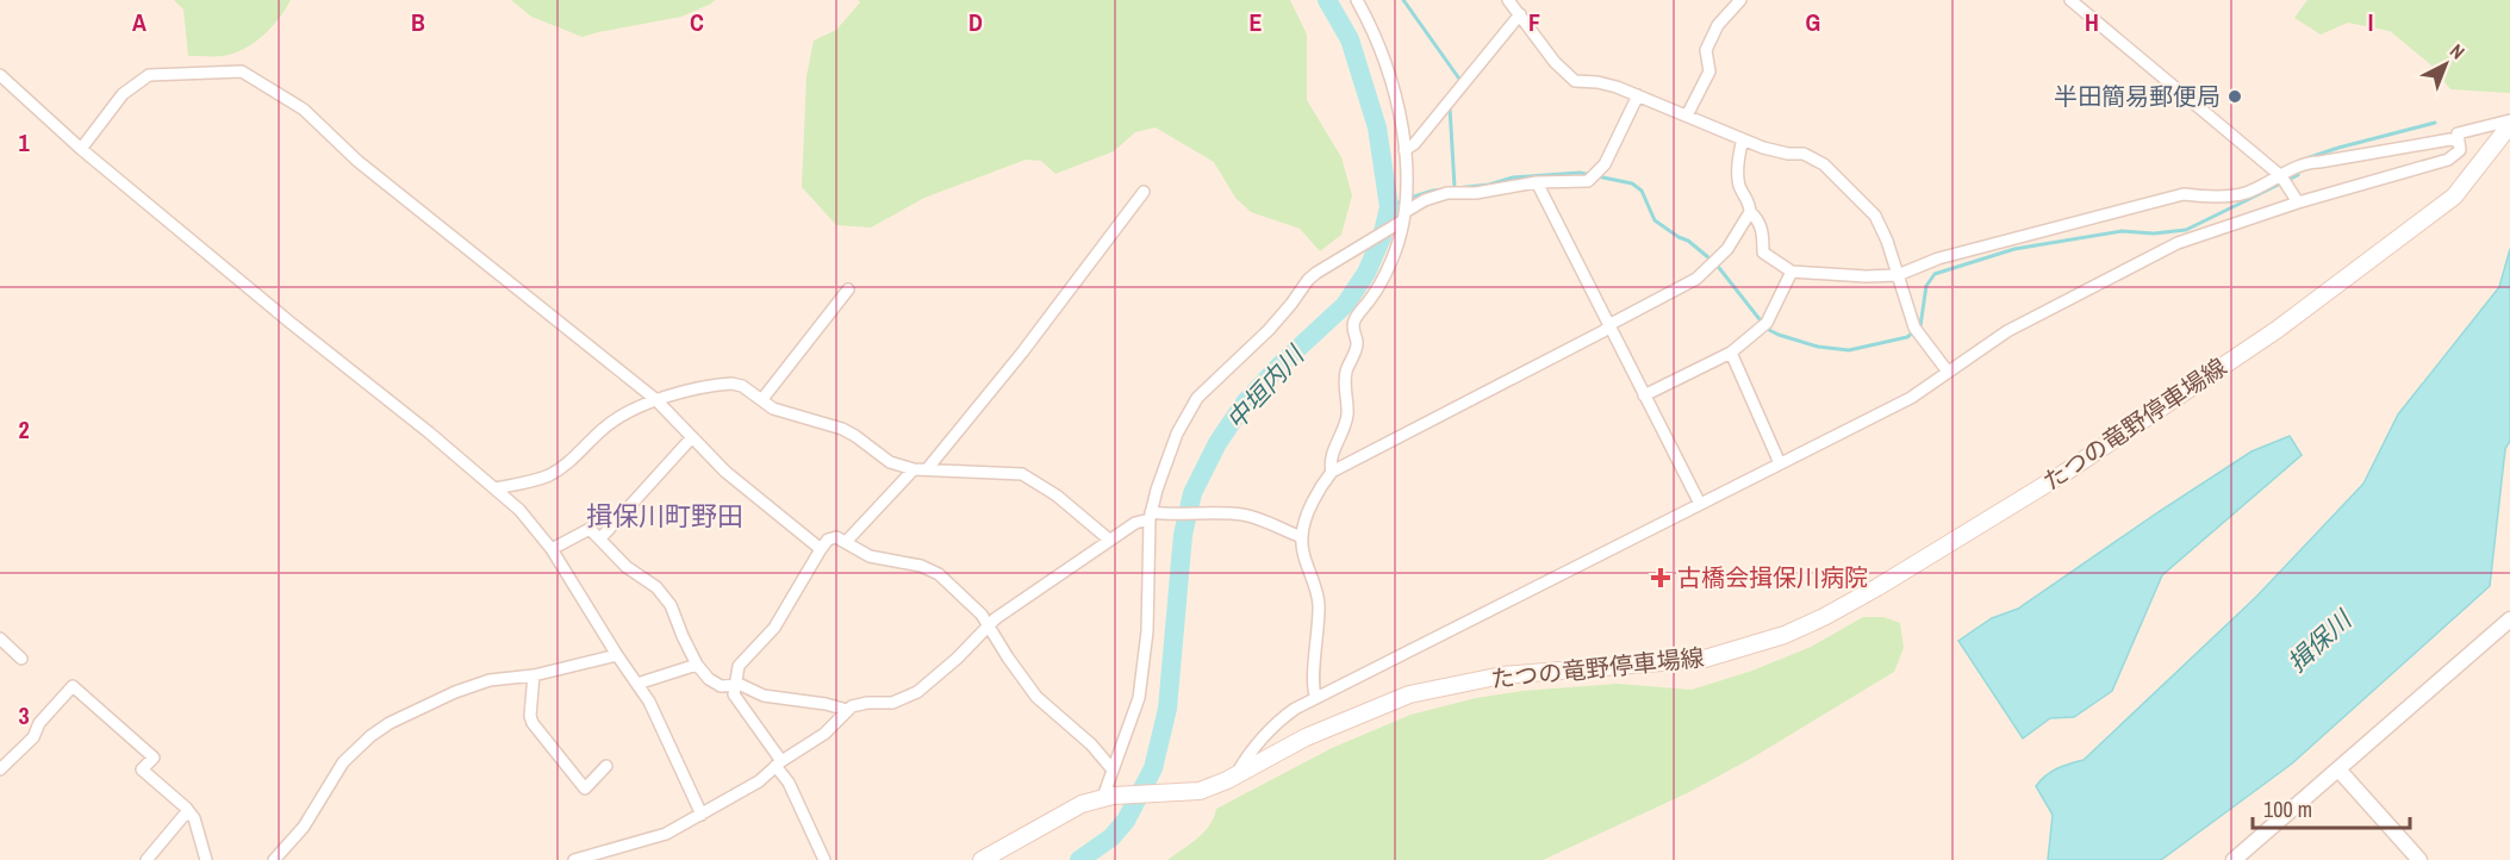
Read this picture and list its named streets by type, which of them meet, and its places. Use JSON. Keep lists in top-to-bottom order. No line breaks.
{"streets":{"main road":["たつの竜野停車場線"]},"districts":["揖保川町野田"],"water":["中垣内川","揖保川"],"places":{"other":["半田簡易郵便局"],"health":["古橋会揖保川病院"]},"scale_bar":"100 m","north":"top right","grid":{"columns":["A","B","C","D","E","F","G","H","I"],"rows":["1","2","3"]}}
